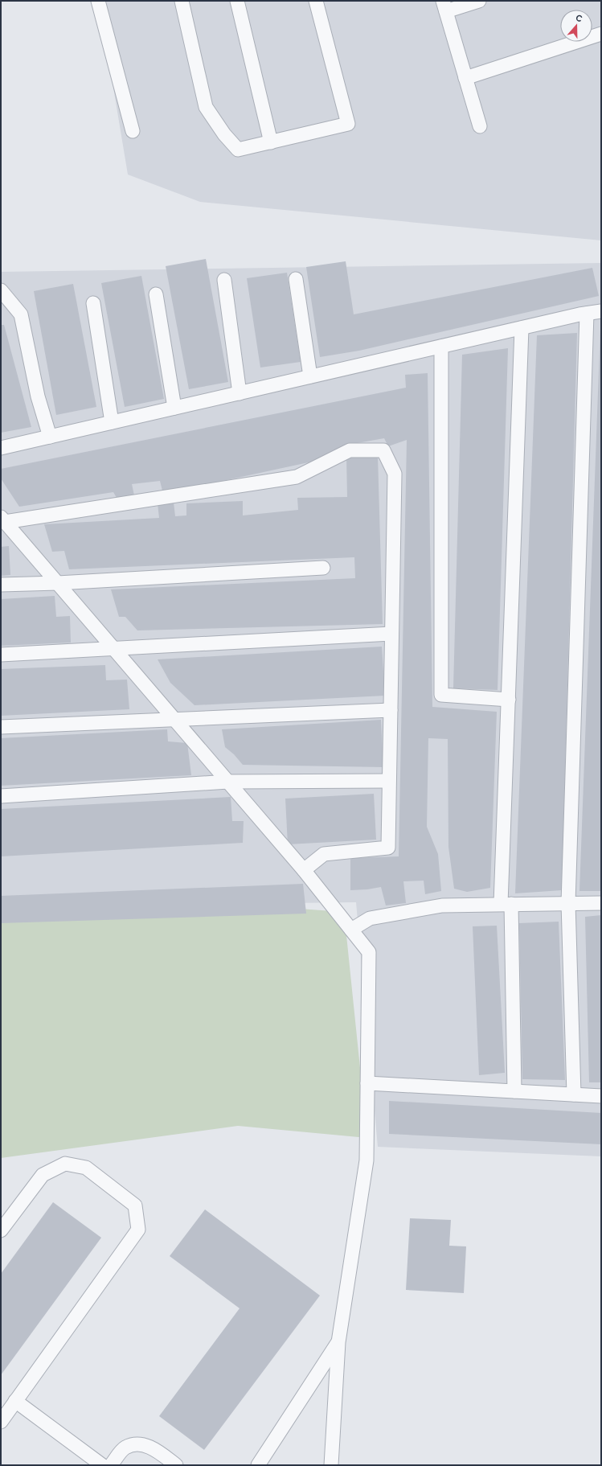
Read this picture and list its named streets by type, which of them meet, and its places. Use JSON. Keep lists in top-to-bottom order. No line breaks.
{"north":"top"}
